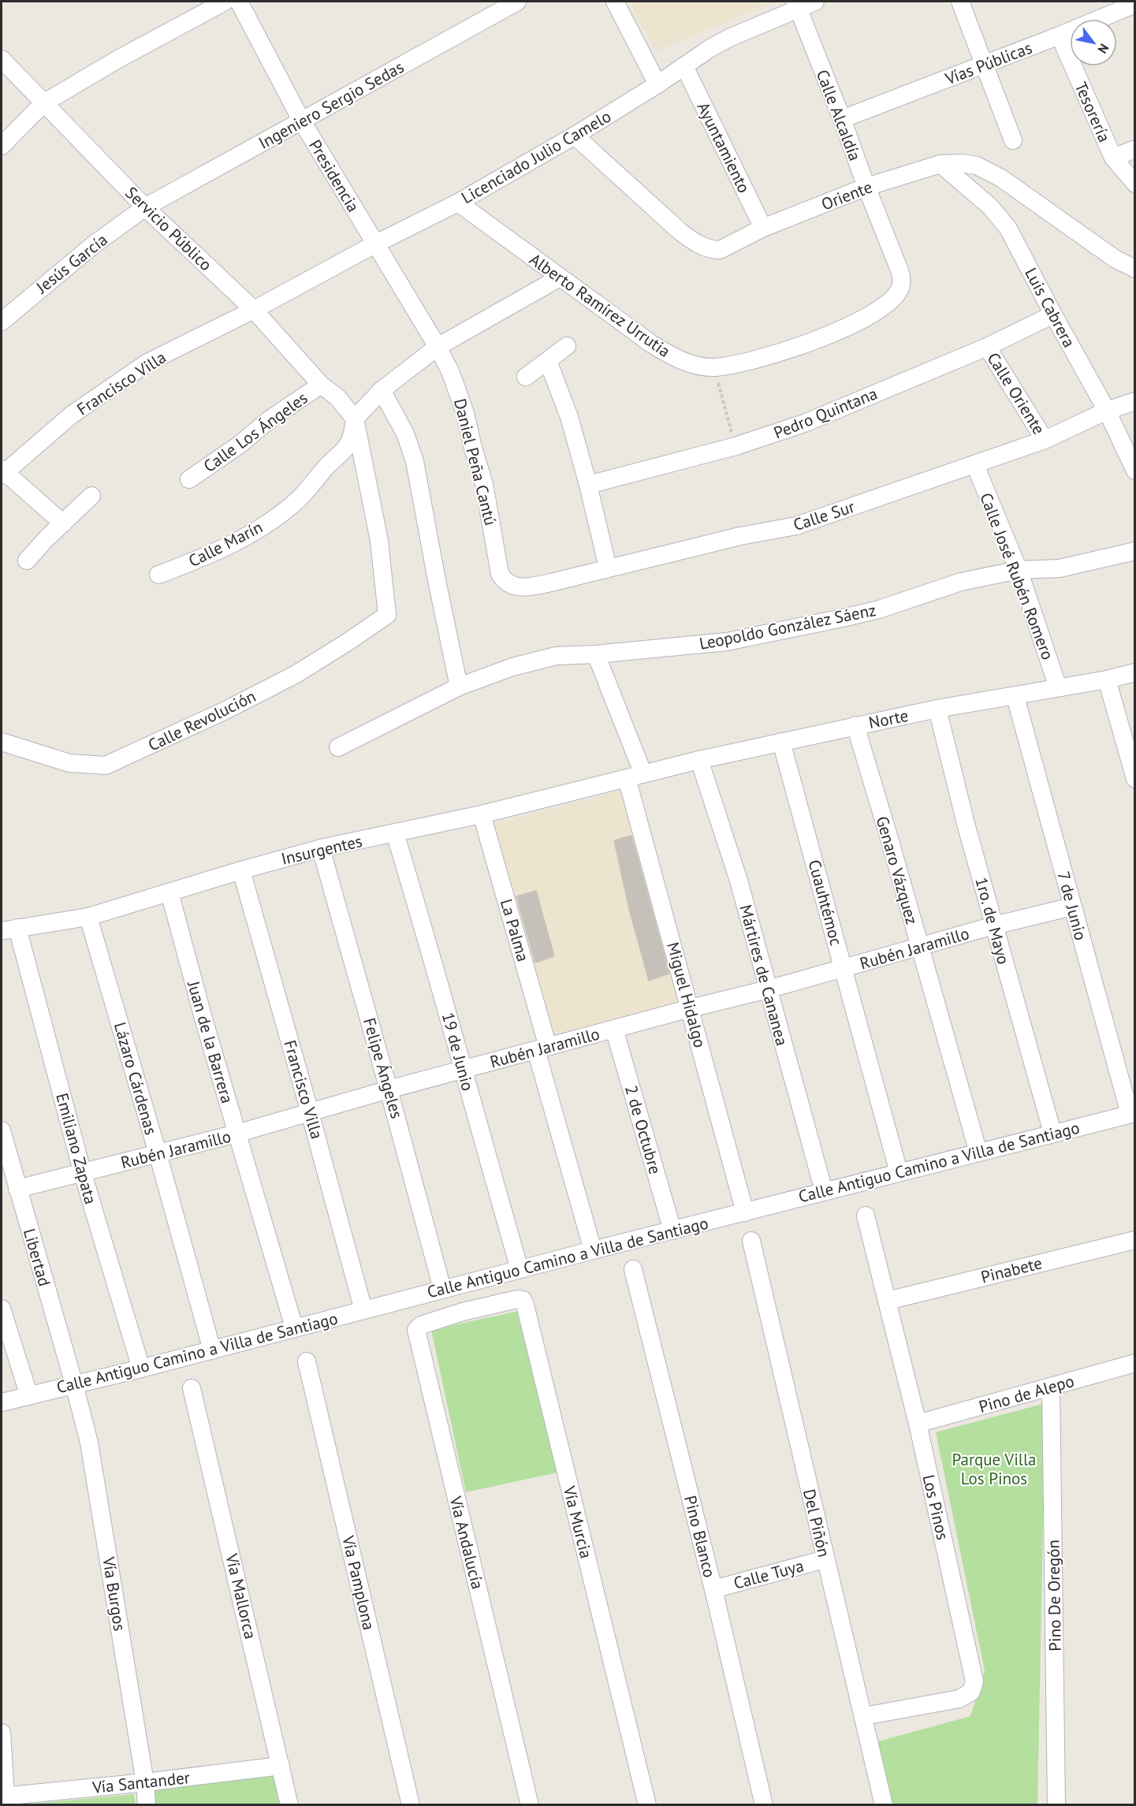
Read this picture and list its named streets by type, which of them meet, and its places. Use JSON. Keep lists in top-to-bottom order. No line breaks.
{"streets":{"street":["Vías Públicas","Ingeniero Sergio Sedas","Tesorería","Calle Alcaldía","Ayuntamiento","Licenciado Julio Camelo","Presidencia","Oriente","Servicio Público","Jesús García","Alberto Ramírez Urrutia","Luis Cabrera","Francisco Villa","Calle Oriente","Pedro Quintana","Calle Los Ángeles","Daniel Peña Cantú","Calle Sur","Calle Marín","Calle José Rubén Romero","Leopoldo González Sáenz","Norte","Calle Revolución","Insurgentes","Genaro Vázquez","Cuauhtémoc","7 de Junio","1ro. de Mayo","La Palma","Rubén Jaramillo","Mártires de Cananea","Miguel Hidalgo","Juan de la Barrera","19 de Junio","Felipe Ángeles","Lázaro Cárdenas","2 de Octubre","Emiliano Zapata","Calle Antiguo Camino a Villa de Santiago","Libertad","Pinabete","Pino de Alepo","Los Pinos","Vía Murcia","Del Piñón","Pino Blanco","Vía Andalucía","Calle Tuya","Vía Pamplona","Vía Burgos","Pino De Oregón","Vía Mallorca","Vía Santander"]},"crossings":[["Vías Públicas","Tesorería"],["Vías Públicas","Calle Alcaldía"],["Ingeniero Sergio Sedas","Presidencia"],["Ingeniero Sergio Sedas","Servicio Público"],["Ingeniero Sergio Sedas","Jesús García"],["Calle Alcaldía","Licenciado Julio Camelo"],["Calle Alcaldía","Oriente"],["Calle Alcaldía","Alberto Ramírez Urrutia"],["Ayuntamiento","Licenciado Julio Camelo"],["Ayuntamiento","Oriente"],["Licenciado Julio Camelo","Presidencia"],["Licenciado Julio Camelo","Oriente"],["Licenciado Julio Camelo","Servicio Público"],["Licenciado Julio Camelo","Alberto Ramírez Urrutia"],["Licenciado Julio Camelo","Francisco Villa"],["Presidencia","Daniel Peña Cantú"],["Oriente","Luis Cabrera"],["Servicio Público","Jesús García"],["Servicio Público","Francisco Villa"],["Servicio Público","Calle Los Ángeles"],["Servicio Público","Calle Marín"],["Servicio Público","Calle Revolución"],["Luis Cabrera","Pedro Quintana"],["Luis Cabrera","Calle Sur"],["Francisco Villa","Insurgentes"],["Francisco Villa","Rubén Jaramillo"],["Francisco Villa","Calle Antiguo Camino a Villa de Santiago"],["Calle Oriente","Pedro Quintana"],["Calle Oriente","Calle Sur"],["Daniel Peña Cantú","Calle Sur"],["Calle Sur","Calle José Rubén Romero"],["Calle Marín","Calle Revolución"],["Calle José Rubén Romero","Leopoldo González Sáenz"],["Calle José Rubén Romero","Norte"],["Leopoldo González Sáenz","Miguel Hidalgo"],["Norte","Insurgentes"],["Norte","Genaro Vázquez"],["Norte","Cuauhtémoc"],["Norte","7 de Junio"],["Norte","1ro. de Mayo"],["Norte","Mártires de Cananea"],["Norte","Miguel Hidalgo"],["Insurgentes","La Palma"],["Insurgentes","Miguel Hidalgo"],["Insurgentes","Juan de la Barrera"],["Insurgentes","19 de Junio"],["Insurgentes","Felipe Ángeles"],["Insurgentes","Lázaro Cárdenas"],["Insurgentes","Emiliano Zapata"],["Genaro Vázquez","Rubén Jaramillo"],["Genaro Vázquez","Calle Antiguo Camino a Villa de Santiago"],["Cuauhtémoc","Rubén Jaramillo"],["Cuauhtémoc","Calle Antiguo Camino a Villa de Santiago"],["7 de Junio","Rubén Jaramillo"],["7 de Junio","Calle Antiguo Camino a Villa de Santiago"],["1ro. de Mayo","Rubén Jaramillo"],["1ro. de Mayo","Calle Antiguo Camino a Villa de Santiago"],["La Palma","Rubén Jaramillo"],["La Palma","Calle Antiguo Camino a Villa de Santiago"],["Rubén Jaramillo","Mártires de Cananea"],["Rubén Jaramillo","Miguel Hidalgo"],["Rubén Jaramillo","Juan de la Barrera"],["Rubén Jaramillo","19 de Junio"],["Rubén Jaramillo","Felipe Ángeles"],["Rubén Jaramillo","Lázaro Cárdenas"],["Rubén Jaramillo","2 de Octubre"],["Rubén Jaramillo","Emiliano Zapata"],["Rubén Jaramillo","Libertad"],["Mártires de Cananea","Calle Antiguo Camino a Villa de Santiago"],["Miguel Hidalgo","Calle Antiguo Camino a Villa de Santiago"],["Juan de la Barrera","Calle Antiguo Camino a Villa de Santiago"],["19 de Junio","Calle Antiguo Camino a Villa de Santiago"],["Felipe Ángeles","Calle Antiguo Camino a Villa de Santiago"],["Lázaro Cárdenas","Calle Antiguo Camino a Villa de Santiago"],["2 de Octubre","Calle Antiguo Camino a Villa de Santiago"],["Emiliano Zapata","Calle Antiguo Camino a Villa de Santiago"],["Calle Antiguo Camino a Villa de Santiago","Libertad"],["Calle Antiguo Camino a Villa de Santiago","Vía Burgos"],["Libertad","Vía Burgos"],["Pinabete","Los Pinos"],["Pino de Alepo","Los Pinos"],["Pino de Alepo","Pino De Oregón"],["Los Pinos","Del Piñón"],["Vía Murcia","Vía Andalucía"],["Del Piñón","Calle Tuya"],["Pino Blanco","Calle Tuya"],["Vía Burgos","Vía Santander"],["Vía Mallorca","Vía Santander"]],"parks":["Parque Villa Los Pinos"],"north":"bottom right"}
